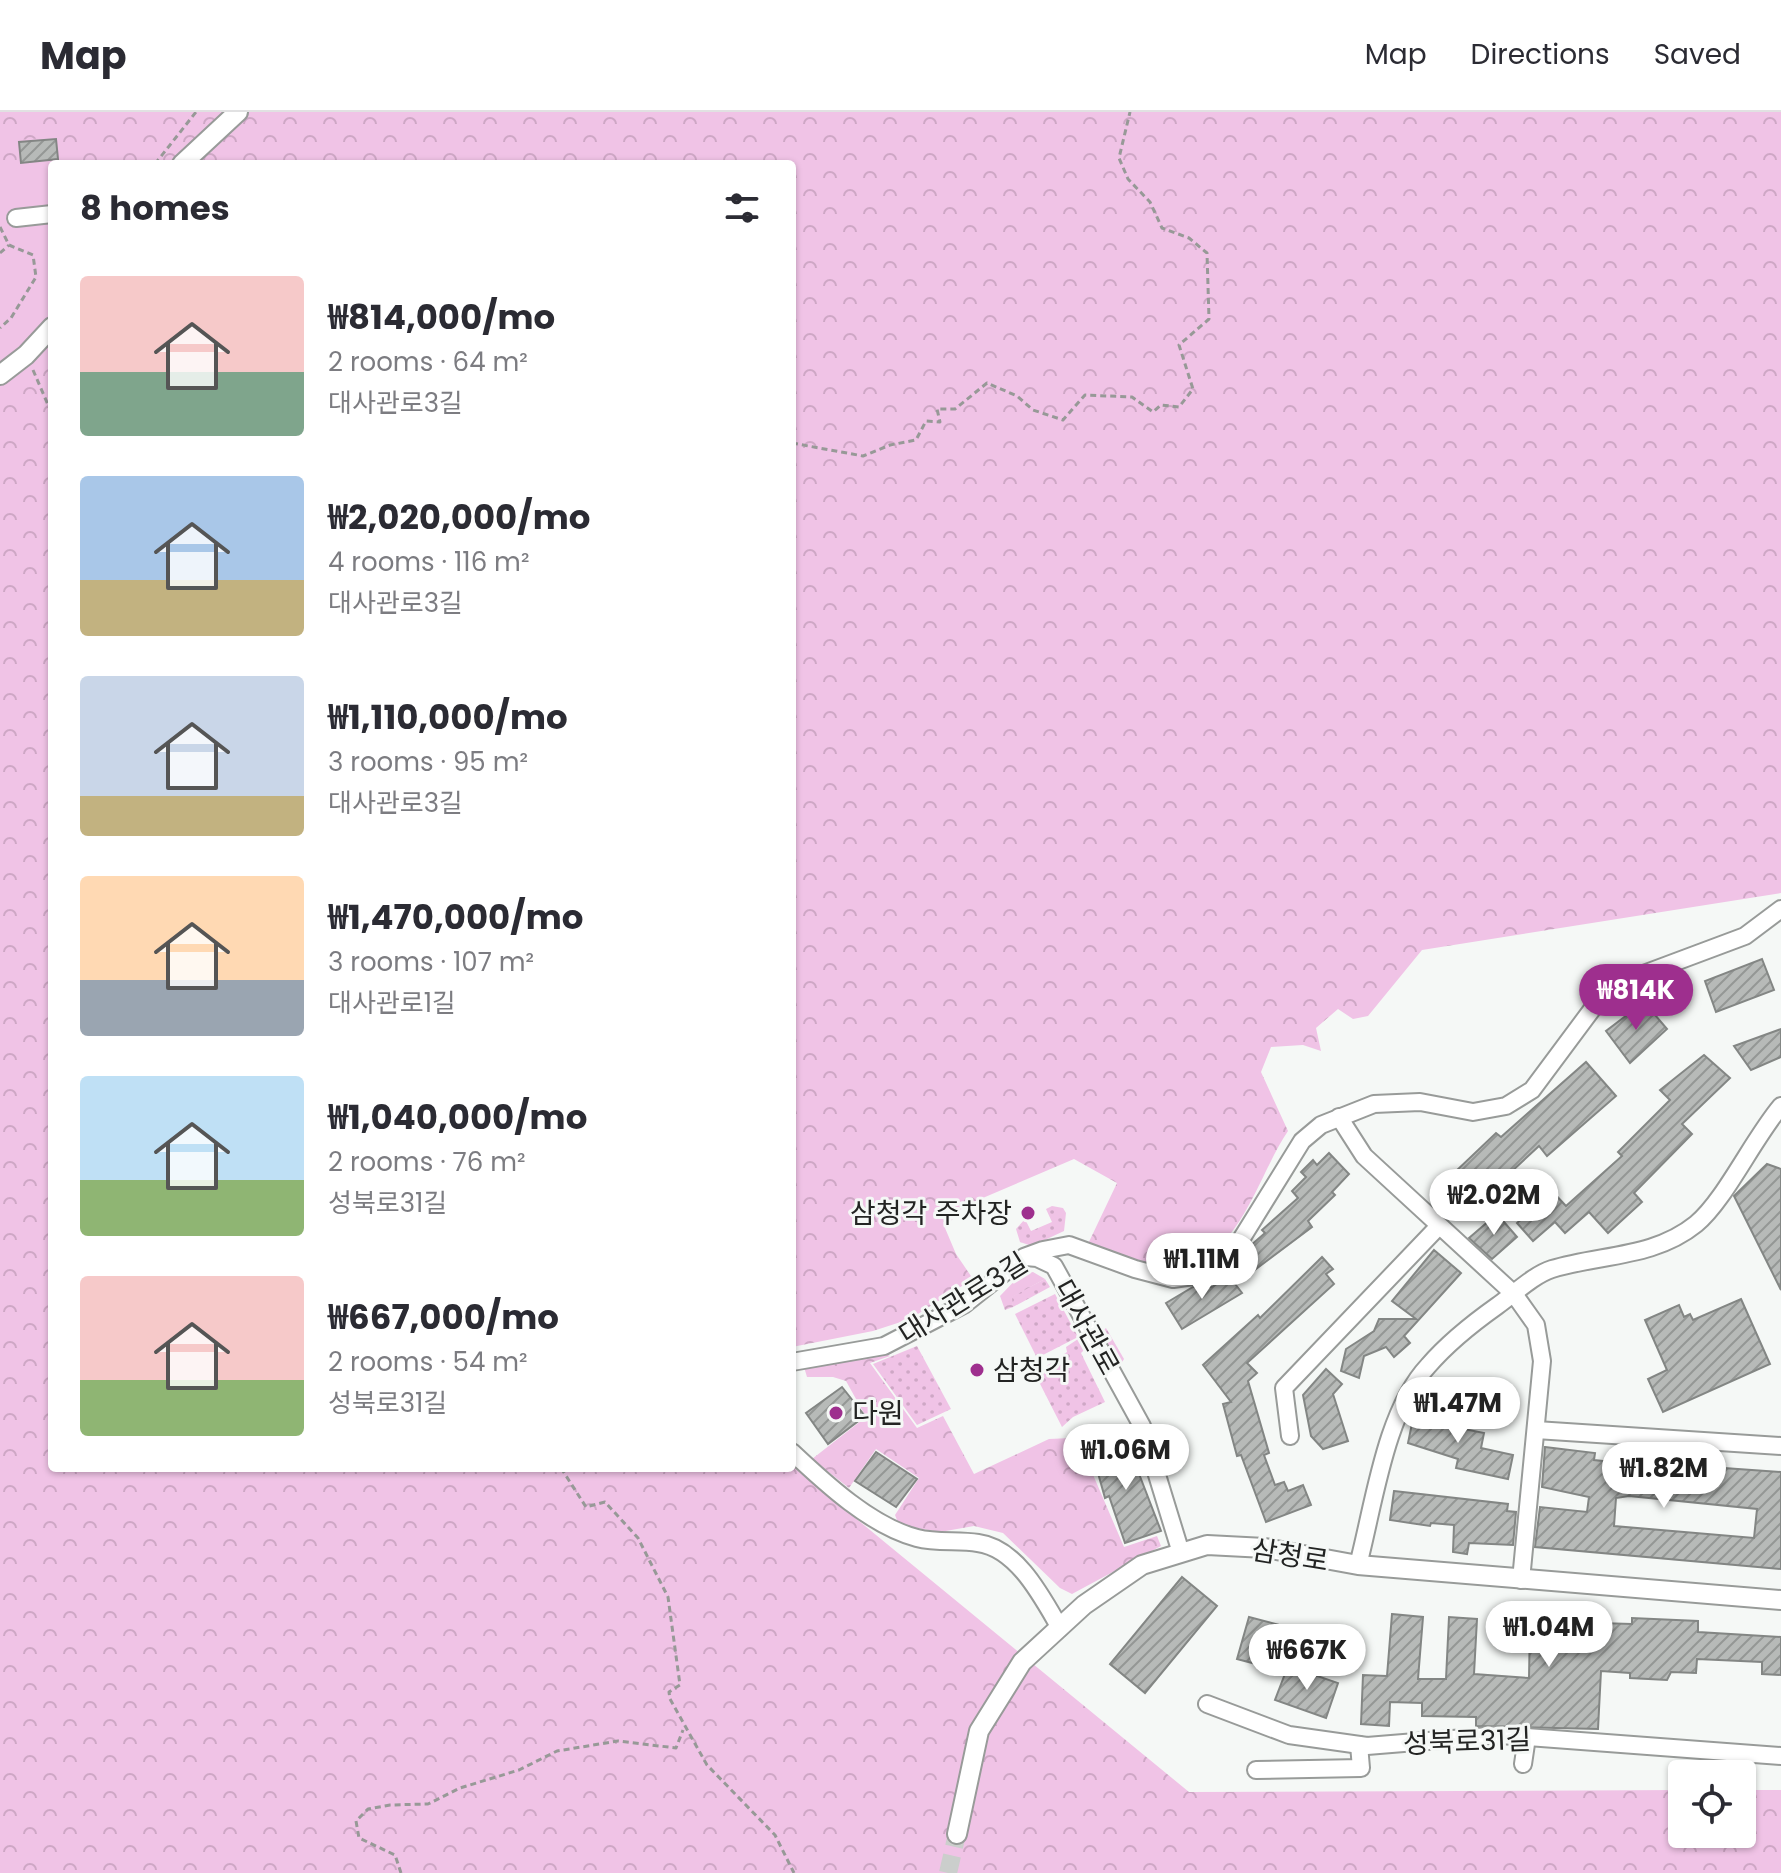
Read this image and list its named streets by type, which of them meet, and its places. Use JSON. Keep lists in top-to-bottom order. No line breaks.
{"streets":{"street":["대사관로3길","대사관로","삼청로","성북로31길"]},"crossings":[["대사관로3길","대사관로"],["대사관로","삼청로"]],"places":["삼청각 주차장","삼청각","다원"],"page":{"header":"Map","nav":["Map","Directions","Saved"],"heading":"8 homes","list":[{"name":"₩814,000/mo","note":"2 rooms · 64 m² · 대사관로3길"},{"name":"₩2,020,000/mo","note":"4 rooms · 116 m² · 대사관로3길"},{"name":"₩1,110,000/mo","note":"3 rooms · 95 m² · 대사관로3길"},{"name":"₩1,470,000/mo","note":"3 rooms · 107 m² · 대사관로1길"},{"name":"₩1,040,000/mo","note":"2 rooms · 76 m² · 성북로31길"},{"name":"₩667,000/mo","note":"2 rooms · 54 m² · 성북로31길"}],"price":["₩814K","₩2.02M","₩1.11M","₩1.47M","₩1.06M","₩1.82M","₩1.04M","₩667K"]}}
